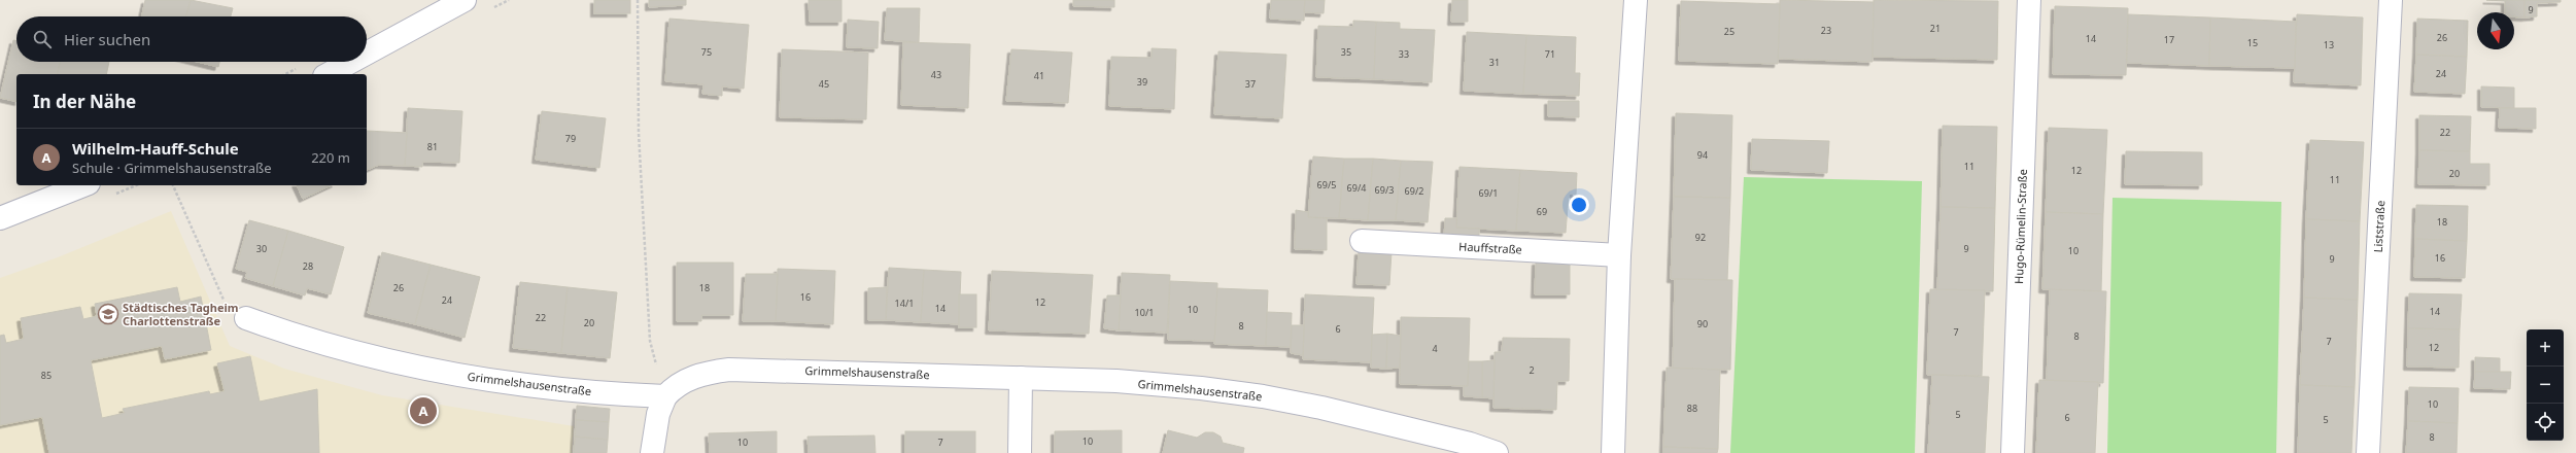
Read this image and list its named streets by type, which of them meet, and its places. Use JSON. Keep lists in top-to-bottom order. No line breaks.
{"streets":{"street":["Hugo-Rümelin-Straße","Liststraße","Hauffstraße","Grimmelshausenstraße"]},"places":{"school or university":["Städtisches Tagheim Charlottenstraße"]},"house_numbers":["9","21","23","25","26","14","17","15","13","75","35","33","71","31","24","43","41","39","45","37","22","79","81","94","11","12","20","11","69/5","69/4","69/3","69/2","69/1","69","18","92","30","9","10","16","9","28","26","18","16","24","12","14/1","14","10","14","10/1","22","20","90","8","6","7","8","7","12","4","2","85","10","88","5","6","5","8","10","10","7"],"north":"bottom","page":{"search":"Hier suchen","heading":"In der Nähe","list":[{"mark":"A","name":"Wilhelm-Hauff-Schule","note":"Schule · Grimmelshausenstraße","value":"220 m"}],"map_buttons":["+","−"],"pins":"A"}}
